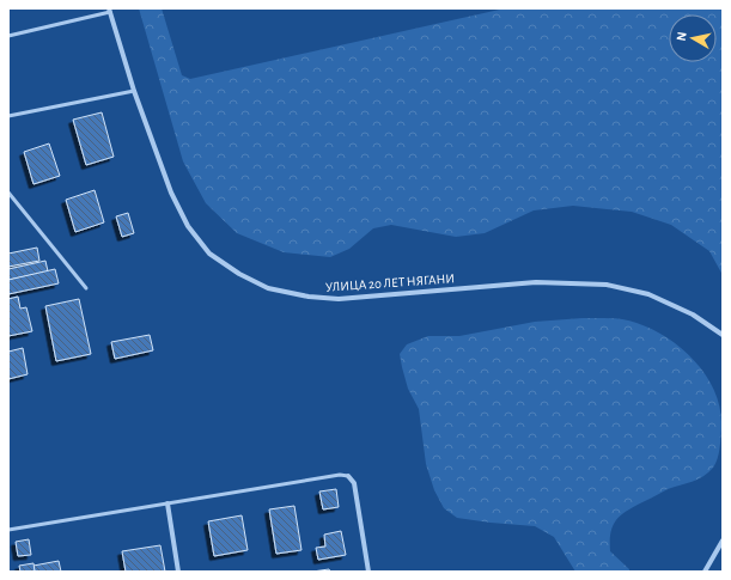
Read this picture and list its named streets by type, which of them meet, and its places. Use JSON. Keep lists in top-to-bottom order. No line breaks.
{"streets":{"street":["УЛИЦА 20 ЛЕТ НЯГАНИ"]},"north":"left"}
